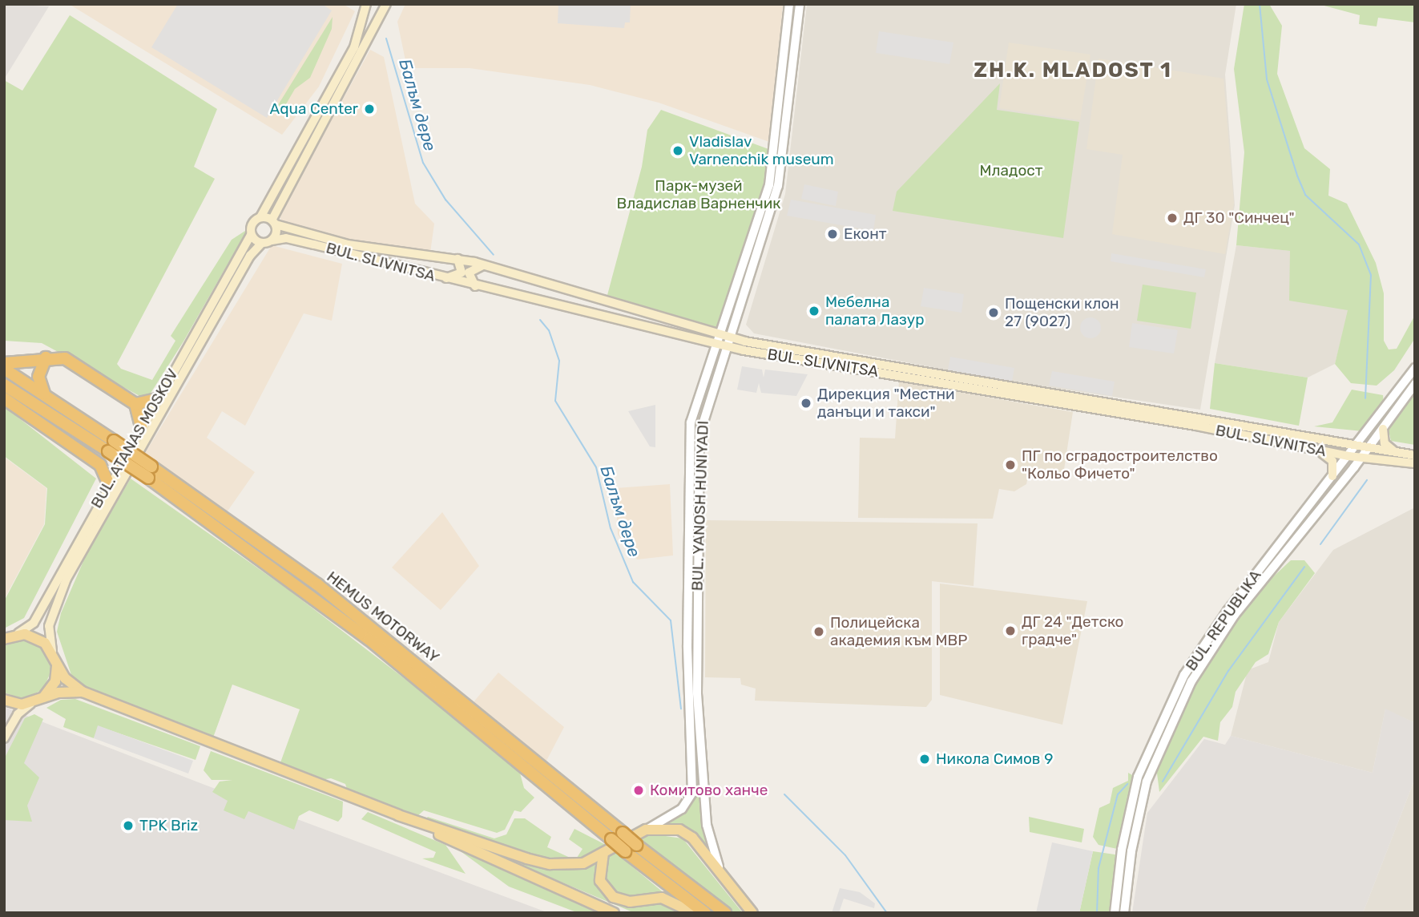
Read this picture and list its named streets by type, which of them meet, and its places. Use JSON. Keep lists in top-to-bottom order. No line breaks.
{"streets":{"highway":["HEMUS MOTORWAY"],"main road":["BUL. SLIVNITSA","BUL. ATANAS MOSKOV"],"street":["BUL. YANOSH HUNIYADI","BUL. REPUBLIKA"]},"crossings":[["BUL. SLIVNITSA","BUL. ATANAS MOSKOV"],["BUL. SLIVNITSA","BUL. YANOSH HUNIYADI"],["BUL. SLIVNITSA","BUL. REPUBLIKA"]],"districts":["ZH.K. MLADOST 1"],"water":["Балъм дере"],"parks":["Младост","Парк-музей Владислав Варненчик"],"places":["Aqua Center","Vladislav Varnenchik museum","ДГ 30 \"Синчец\"","Еконт","Мебелна палата Лазур","Пощенски клон 27 (9027)","Дирекция \"Местни данъци и такси\"","ПГ по сградостроителство \"Кольо Фичето\"","ДГ 24 \"Детско градче\"","Полицейска академия към МВР","Никола Симов 9","Комитово ханче","TPK Briz"]}
